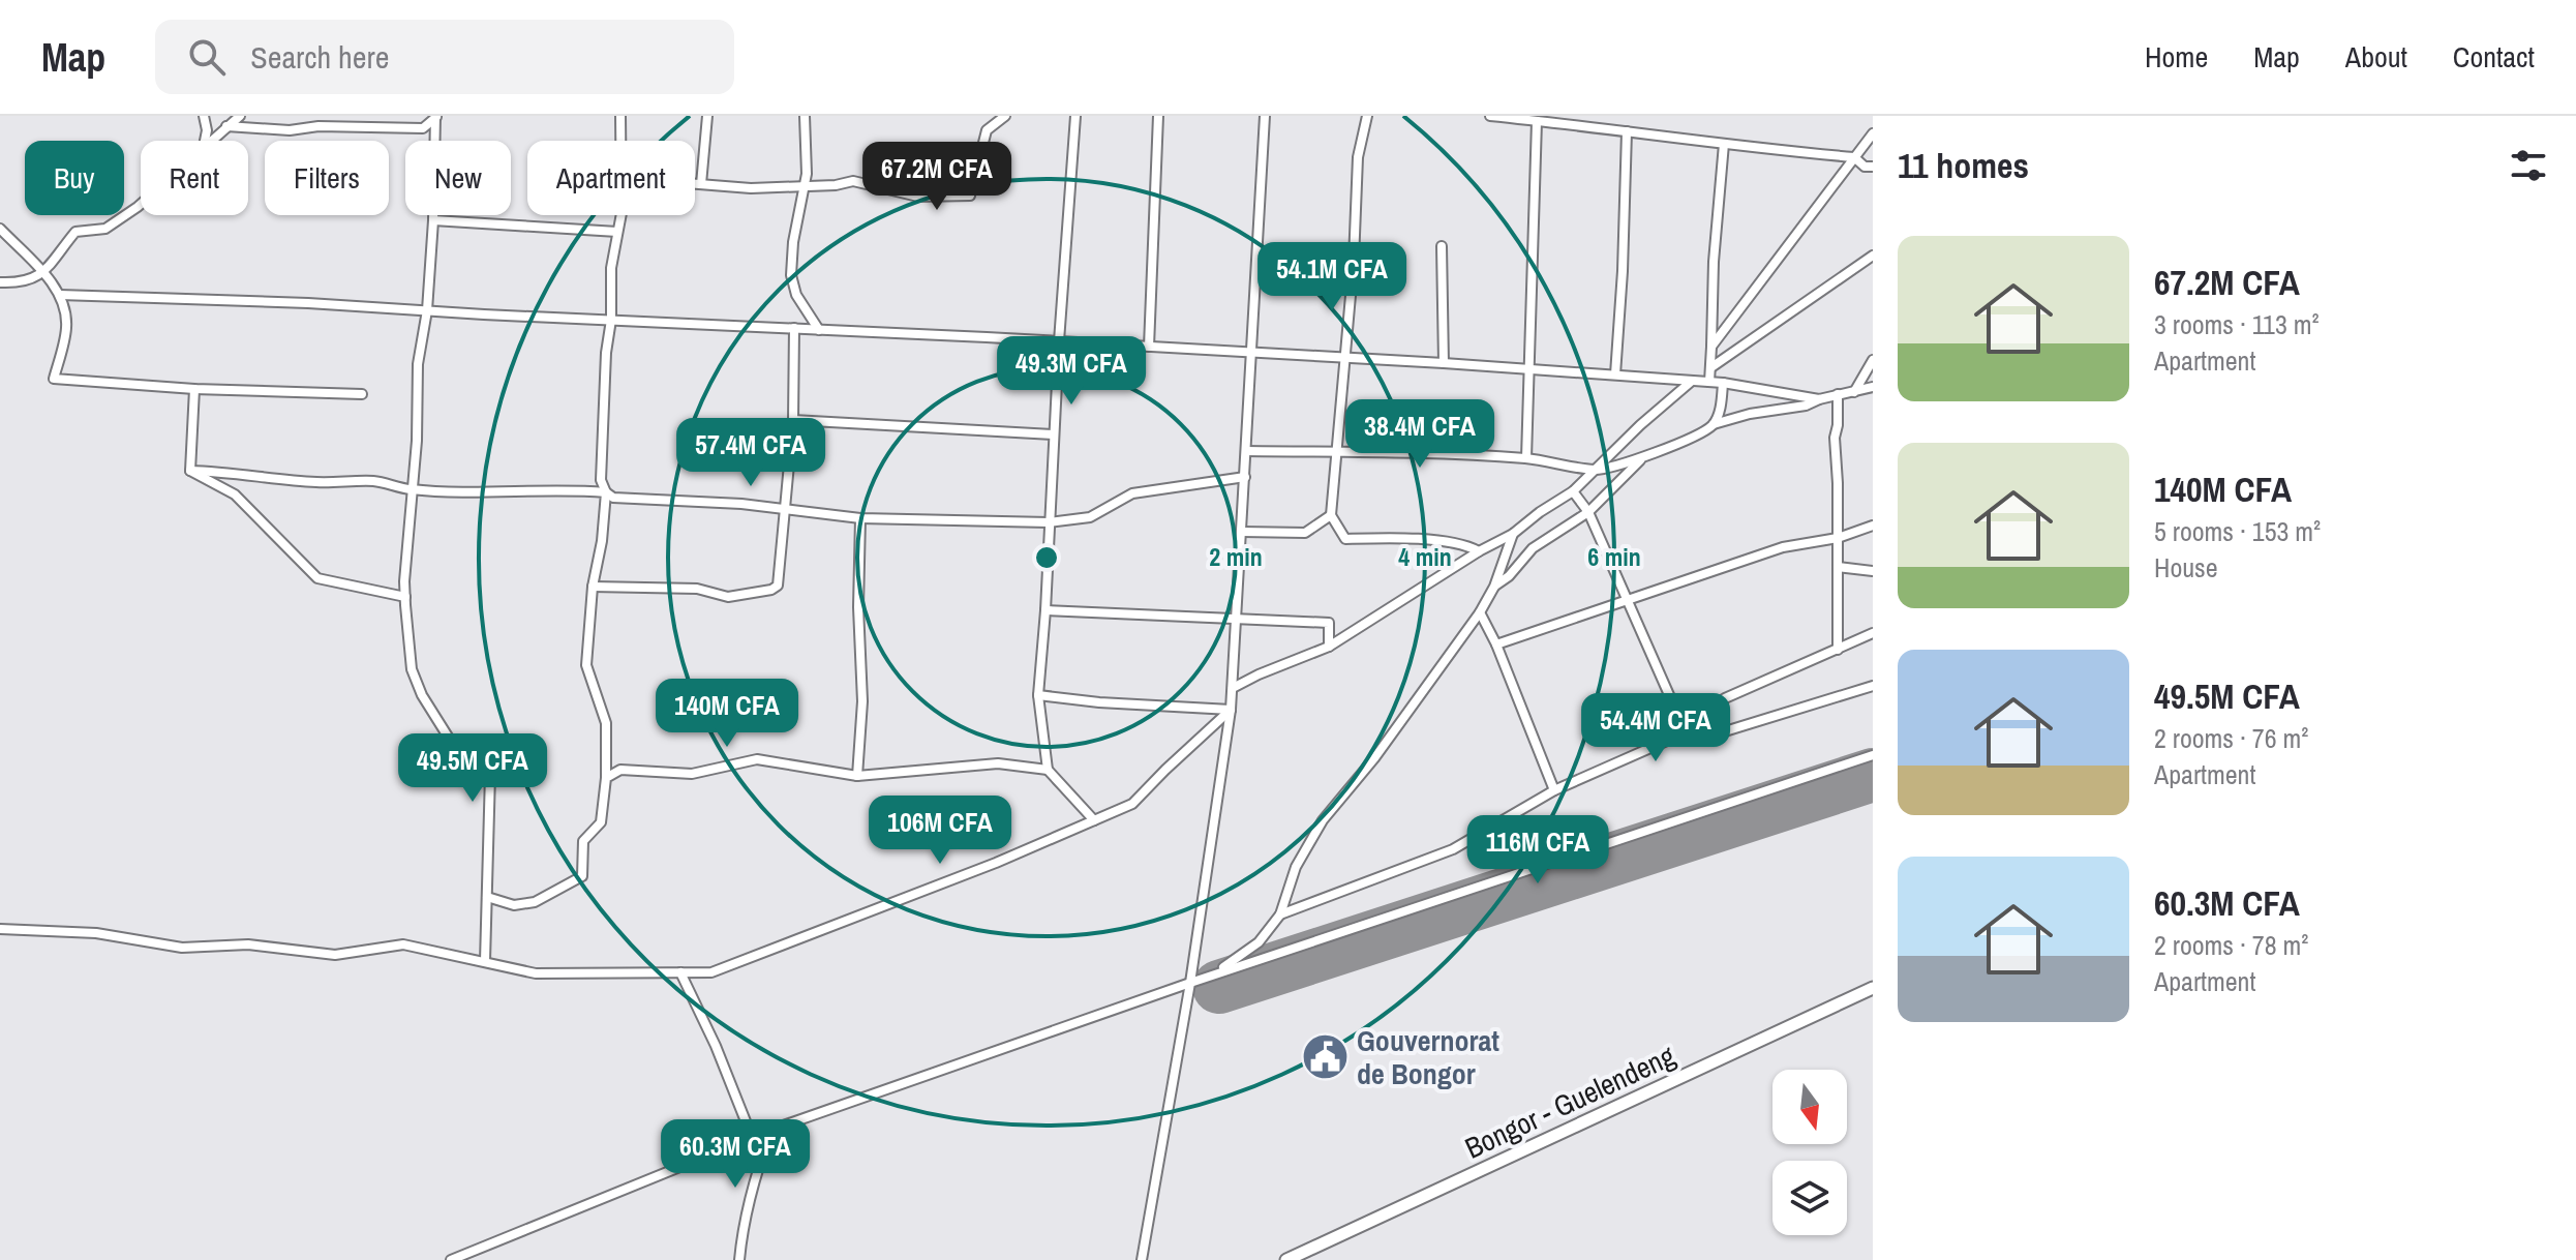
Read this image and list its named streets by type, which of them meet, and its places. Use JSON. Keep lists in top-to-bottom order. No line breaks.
{"streets":{"highway":["Bongor - Guelendeng"]},"places":{"public building":["Gouvernorat de Bongor"]},"north":"bottom","page":{"header":"Map","search":"Search here","nav":["Home","Map","About","Contact"],"heading":"11 homes","chip":["Buy","Rent","Filters","New","Apartment"],"price":["67.2M CFA","54.1M CFA","49.3M CFA","38.4M CFA","57.4M CFA","140M CFA","54.4M CFA","49.5M CFA","106M CFA","116M CFA","60.3M CFA"],"list":[{"name":"67.2M CFA","note":"3 rooms · 113 m² · Apartment"},{"name":"140M CFA","note":"5 rooms · 153 m² · House"},{"name":"49.5M CFA","note":"2 rooms · 76 m² · Apartment"},{"name":"60.3M CFA","note":"2 rooms · 78 m² · Apartment"}]},"rings":["2 min","4 min","6 min"]}
